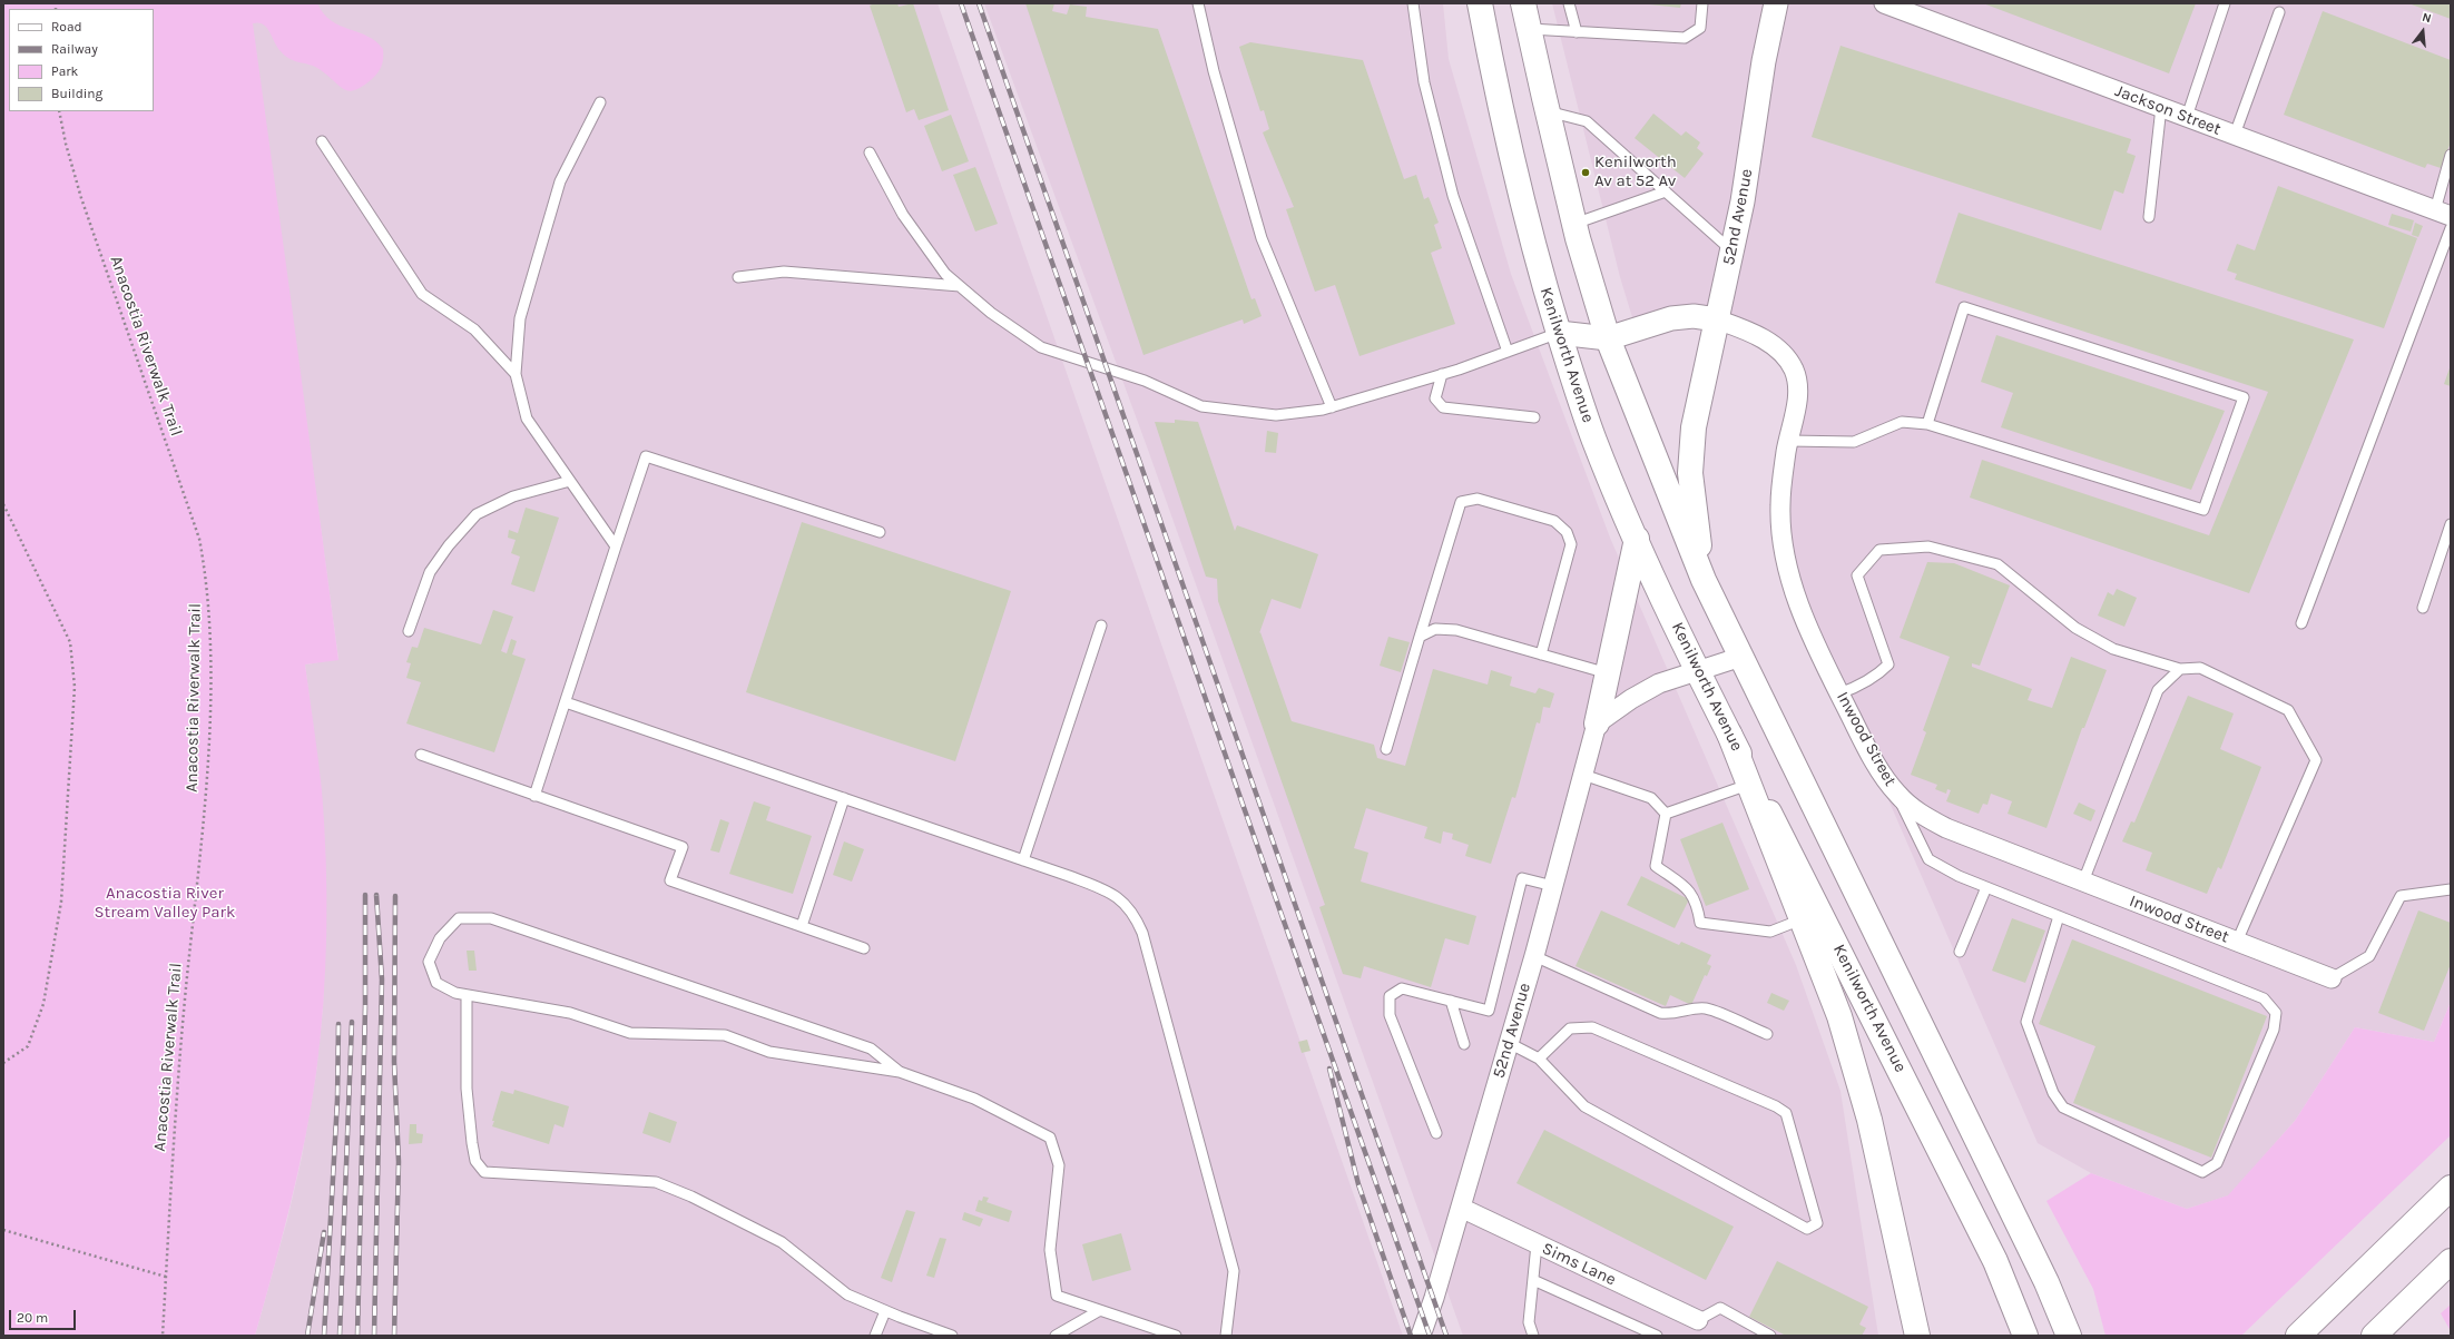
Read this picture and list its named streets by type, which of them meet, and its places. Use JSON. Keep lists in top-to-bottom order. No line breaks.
{"streets":{"main road":["Kenilworth Avenue"],"street":["Jackson Street","52nd Avenue","Inwood Street","Sims Lane"],"path":["Anacostia Riverwalk Trail"]},"crossings":[["52nd Avenue","Inwood Street"],["52nd Avenue","Sims Lane"]],"parks":["Anacostia River Stream Valley Park"],"places":["Kenilworth Av at 52 Av"],"legend":["Road","Railway","Park","Building"],"scale_bar":"20 m","north":"top"}
